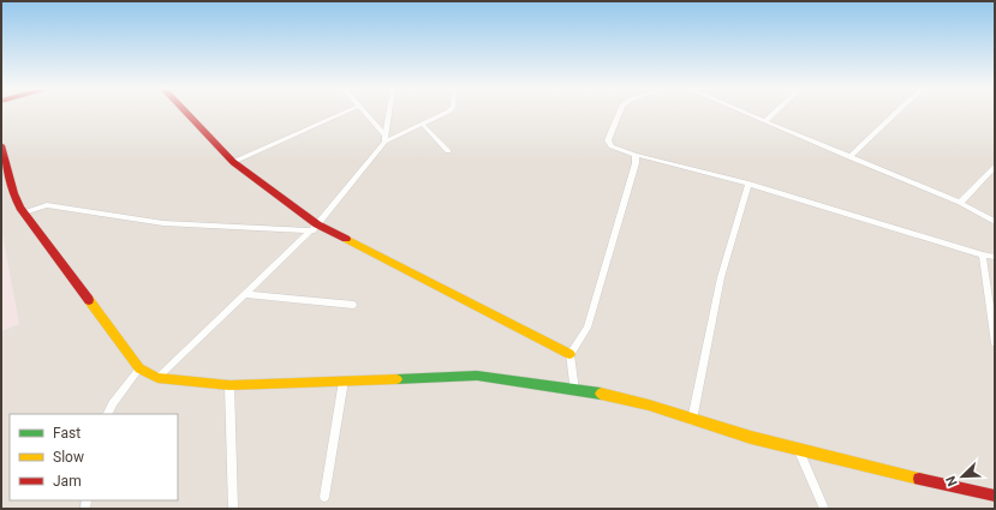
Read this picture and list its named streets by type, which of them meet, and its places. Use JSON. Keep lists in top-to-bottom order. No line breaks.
{"legend":["Fast","Slow","Jam"],"north":"bottom left"}
